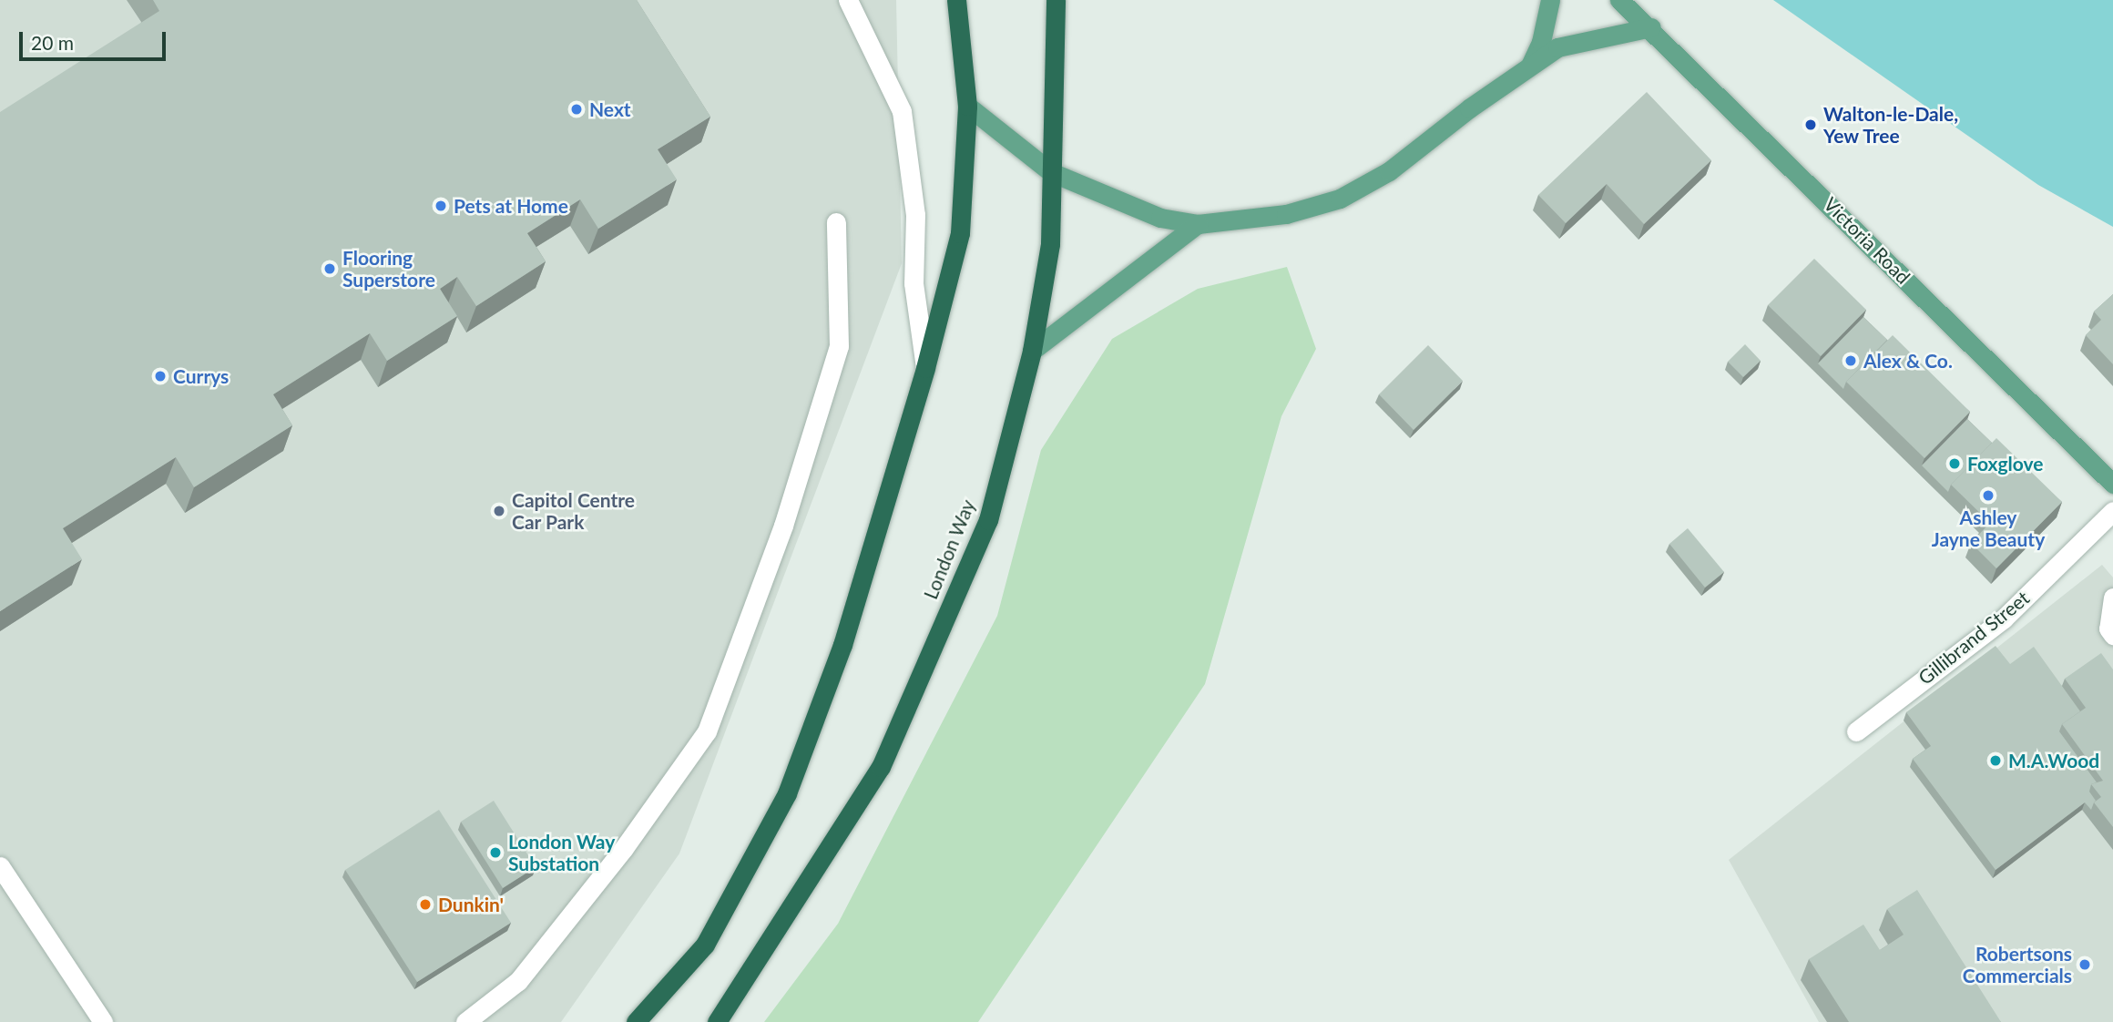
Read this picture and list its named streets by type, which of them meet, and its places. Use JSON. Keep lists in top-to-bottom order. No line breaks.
{"streets":{"highway":["London Way"],"main road":["Victoria Road"],"street":["Gillibrand Street"]},"places":["Next","Walton-le-Dale, Yew Tree","Pets at Home","Flooring Superstore","Alex & Co.","Currys","Foxglove","Ashley Jayne Beauty","Capitol Centre Car Park","M.A.Wood","London Way Substation","Dunkin'","Robertsons Commercials"],"scale_bar":"20 m"}
